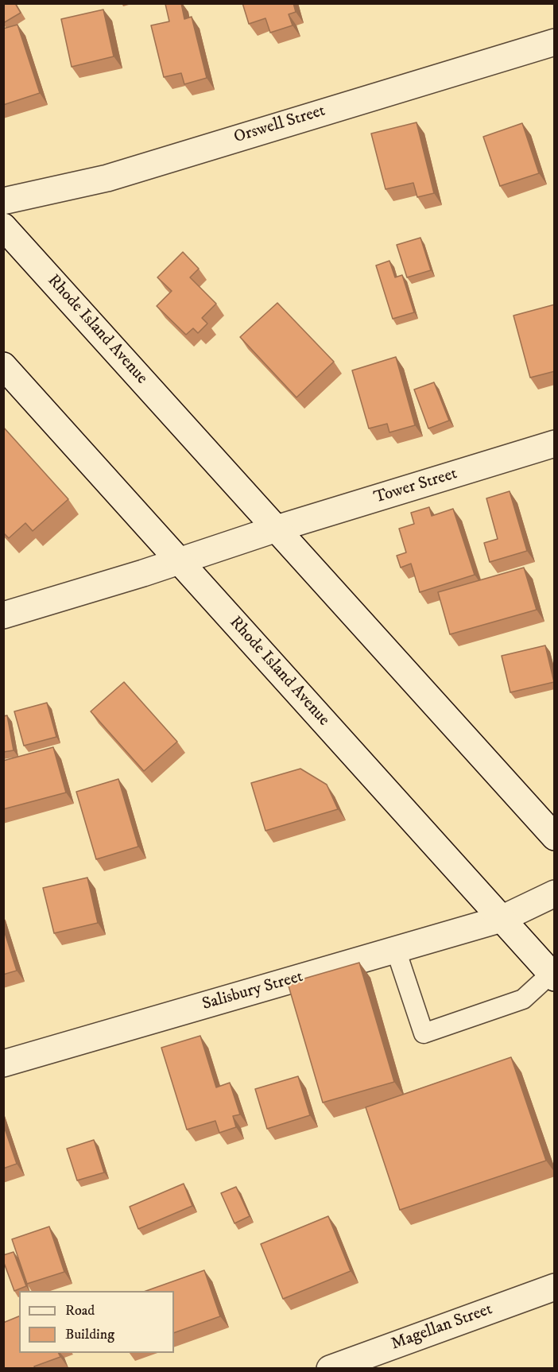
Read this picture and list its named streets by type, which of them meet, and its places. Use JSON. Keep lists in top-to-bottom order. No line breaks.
{"streets":{"street":["Orswell Street","Rhode Island Avenue","Tower Street","Salisbury Street","Magellan Street"]},"crossings":[["Rhode Island Avenue","Tower Street"],["Rhode Island Avenue","Salisbury Street"]],"legend":["Road","Building"]}
